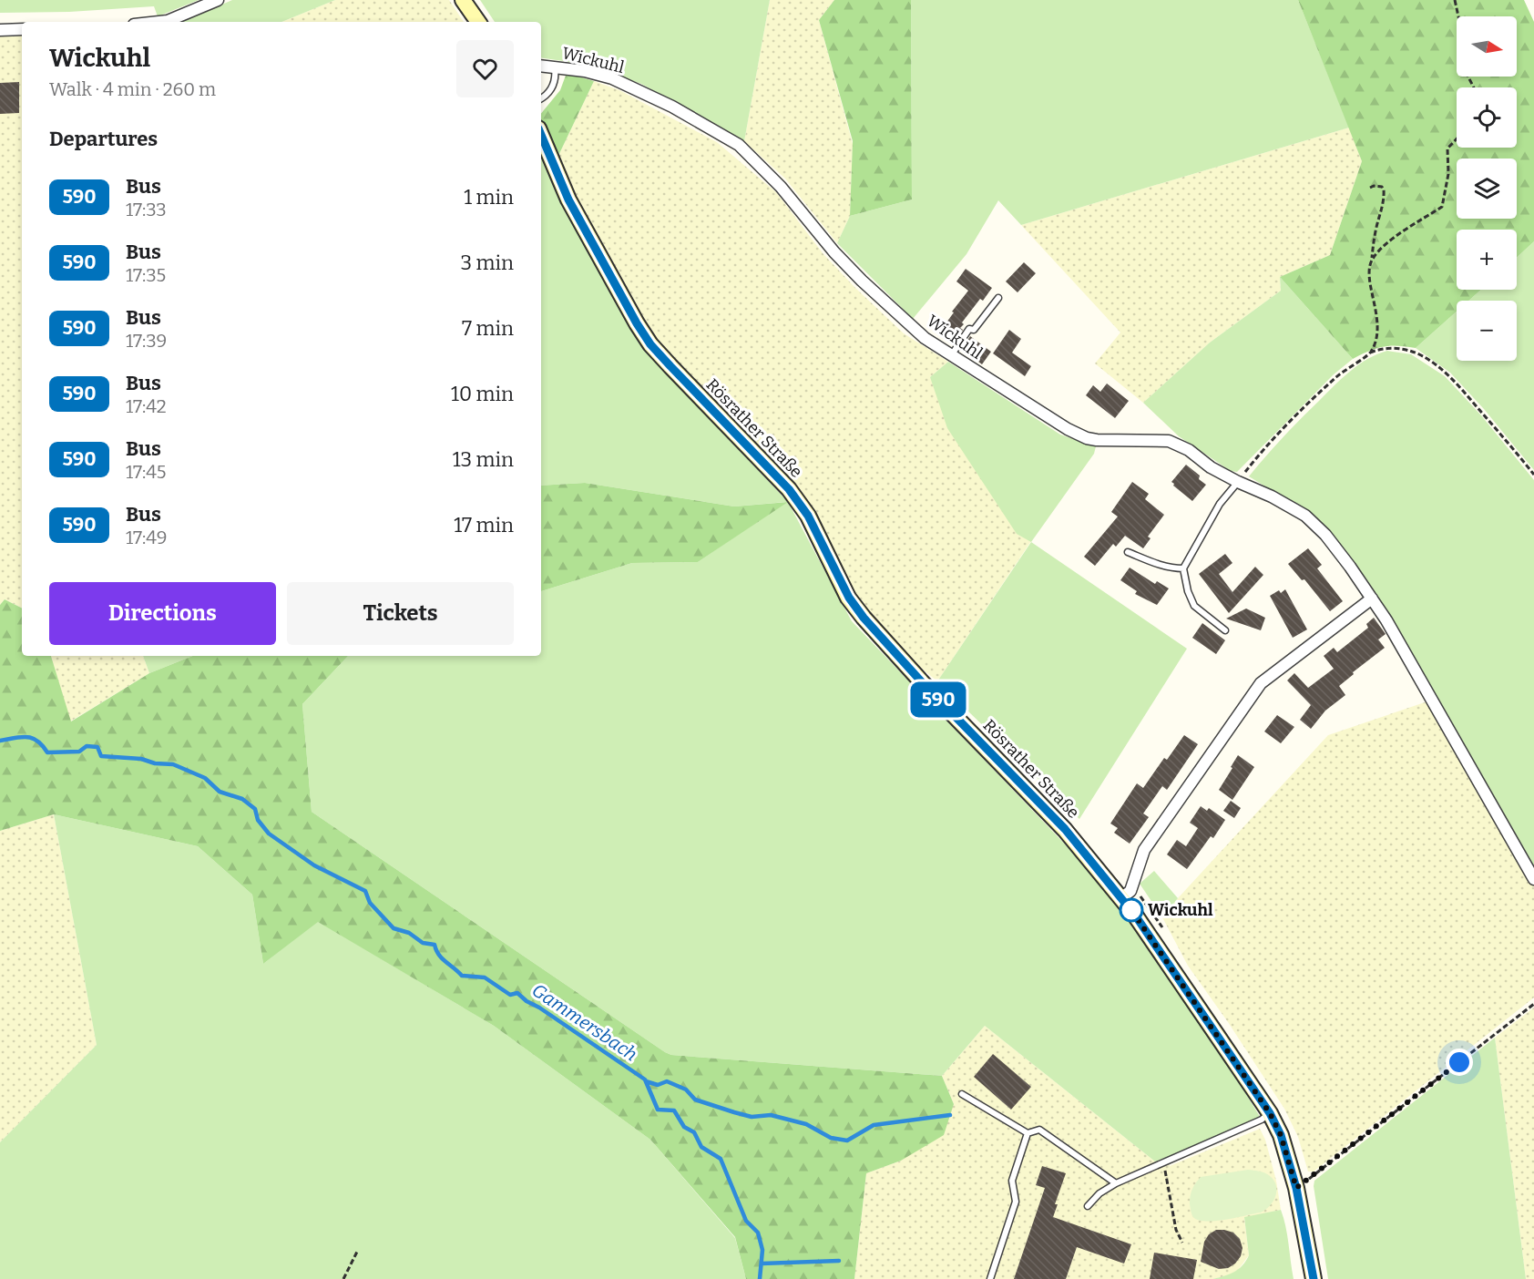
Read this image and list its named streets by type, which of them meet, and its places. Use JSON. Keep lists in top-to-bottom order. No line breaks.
{"streets":{"street":["Wickuhl","Rösrather Straße"]},"water":["Gammersbach"],"places":["Wickuhl"],"lines":["bus line 590"],"north":"right","page":{"on_map":"590","map_buttons":["+","−"],"heading":[["Wickuhl","Walk · 4 min · 260 m"],"Departures"],"list":[{"mark":"590","name":"Bus","note":"17:33","value":"1 min"},{"mark":"590","name":"Bus","note":"17:35","value":"3 min"},{"mark":"590","name":"Bus","note":"17:39","value":"7 min"},{"mark":"590","name":"Bus","note":"17:42","value":"10 min"},{"mark":"590","name":"Bus","note":"17:45","value":"13 min"},{"mark":"590","name":"Bus","note":"17:49","value":"17 min"}],"buttons":["Directions","Tickets"]}}
